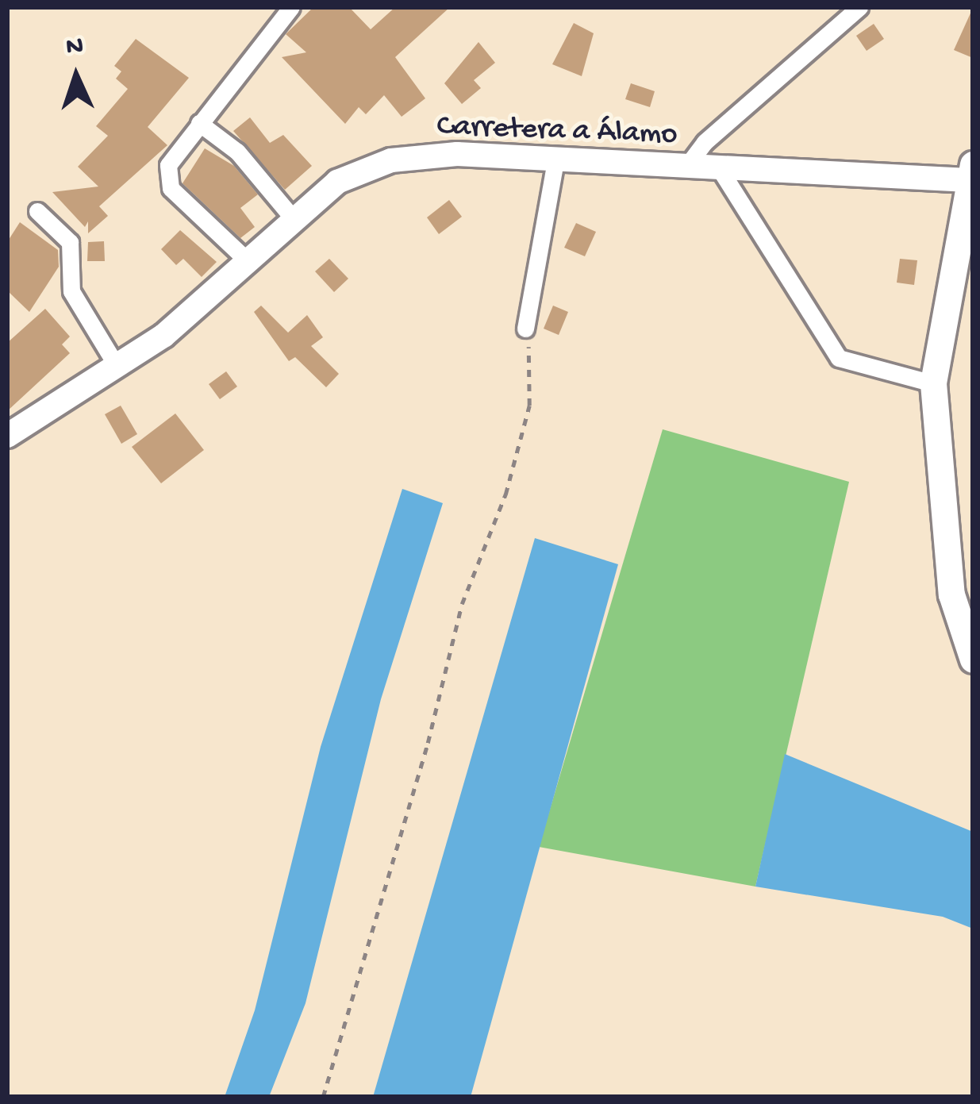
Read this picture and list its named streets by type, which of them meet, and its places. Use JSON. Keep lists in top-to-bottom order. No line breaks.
{"streets":{"main road":["Carretera a Álamo"]},"north":"top"}
